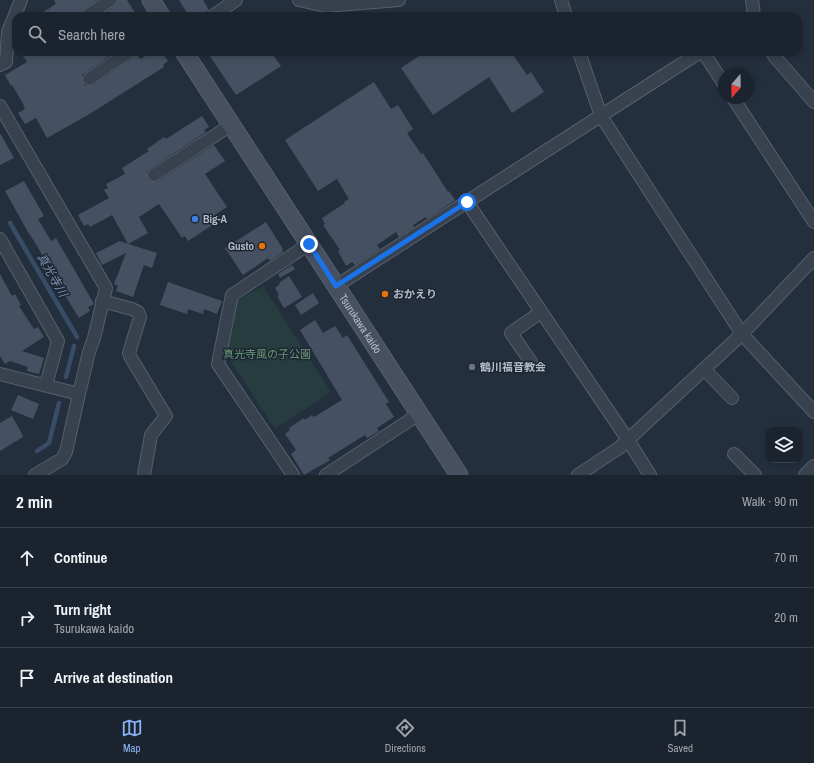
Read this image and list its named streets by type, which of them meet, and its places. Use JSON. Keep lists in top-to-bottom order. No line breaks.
{"streets":{"main road":["Tsurukawa kaido"]},"water":["真光寺川"],"parks":["真光寺風の子公園"],"places":["Big-A","Gusto","おかえり","鶴川福音教会"],"north":"bottom","page":{"search":"Search here","heading":["2 min","Walk · 90 m"],"list":[["Continue","70 m"],["Turn right","Tsurukawa kaido","20 m"],"Arrive at destination"],"nav":["Map","Directions","Saved"]}}
